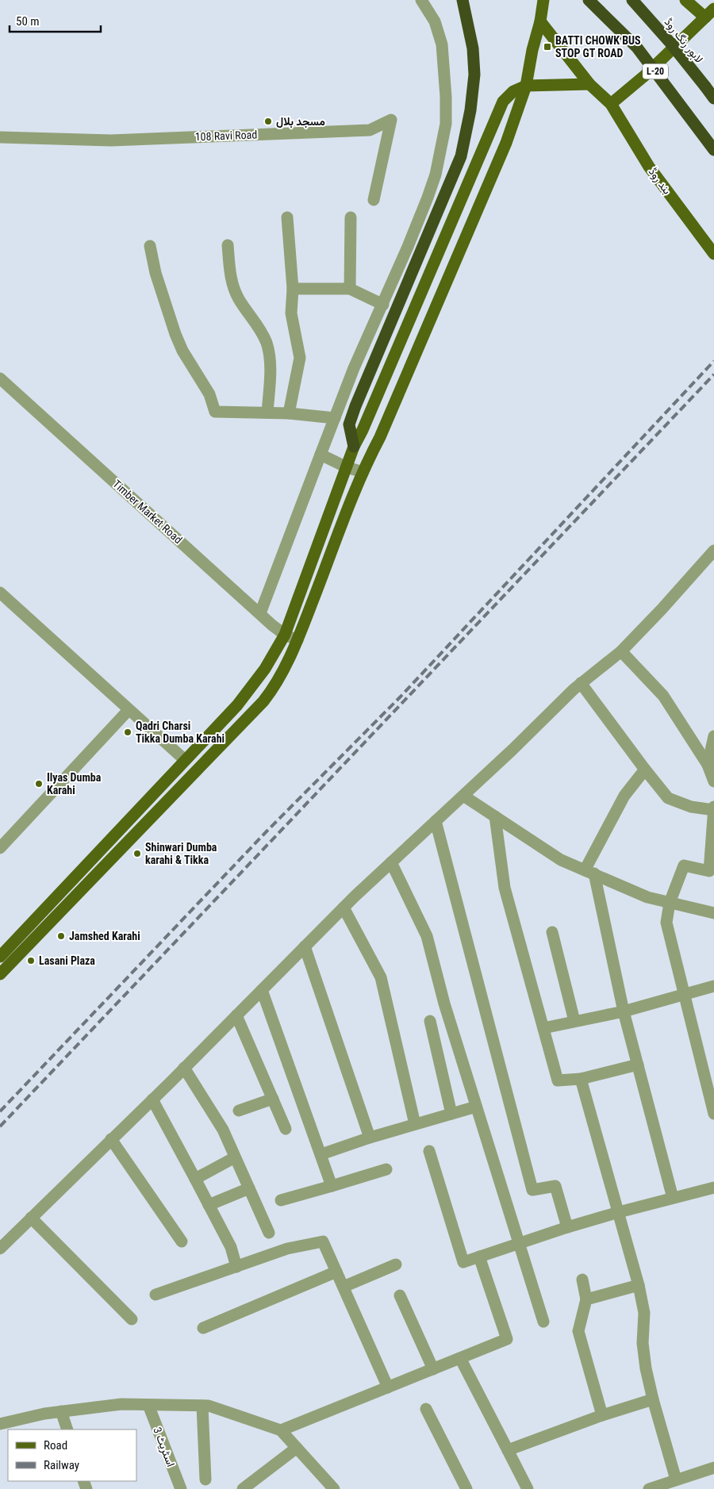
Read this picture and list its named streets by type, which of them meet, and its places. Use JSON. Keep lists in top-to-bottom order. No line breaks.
{"streets":{"highway":["لاہور رنگ روڈ","L-20"],"main road":["بند روڈ"],"street":["108 Ravi Road","Timber Market Road","اسٹریٹ 3"]},"places":{"transit":["BATTI CHOWK BUS STOP GT ROAD"],"other":["مسجد بلال","Qadri Charsi Tikka Dumba Karahi","Ilyas Dumba Karahi","Shinwari Dumba karahi & Tikka","Jamshed Karahi","Lasani Plaza"]},"legend":["Road","Railway"],"scale_bar":"50 m"}
